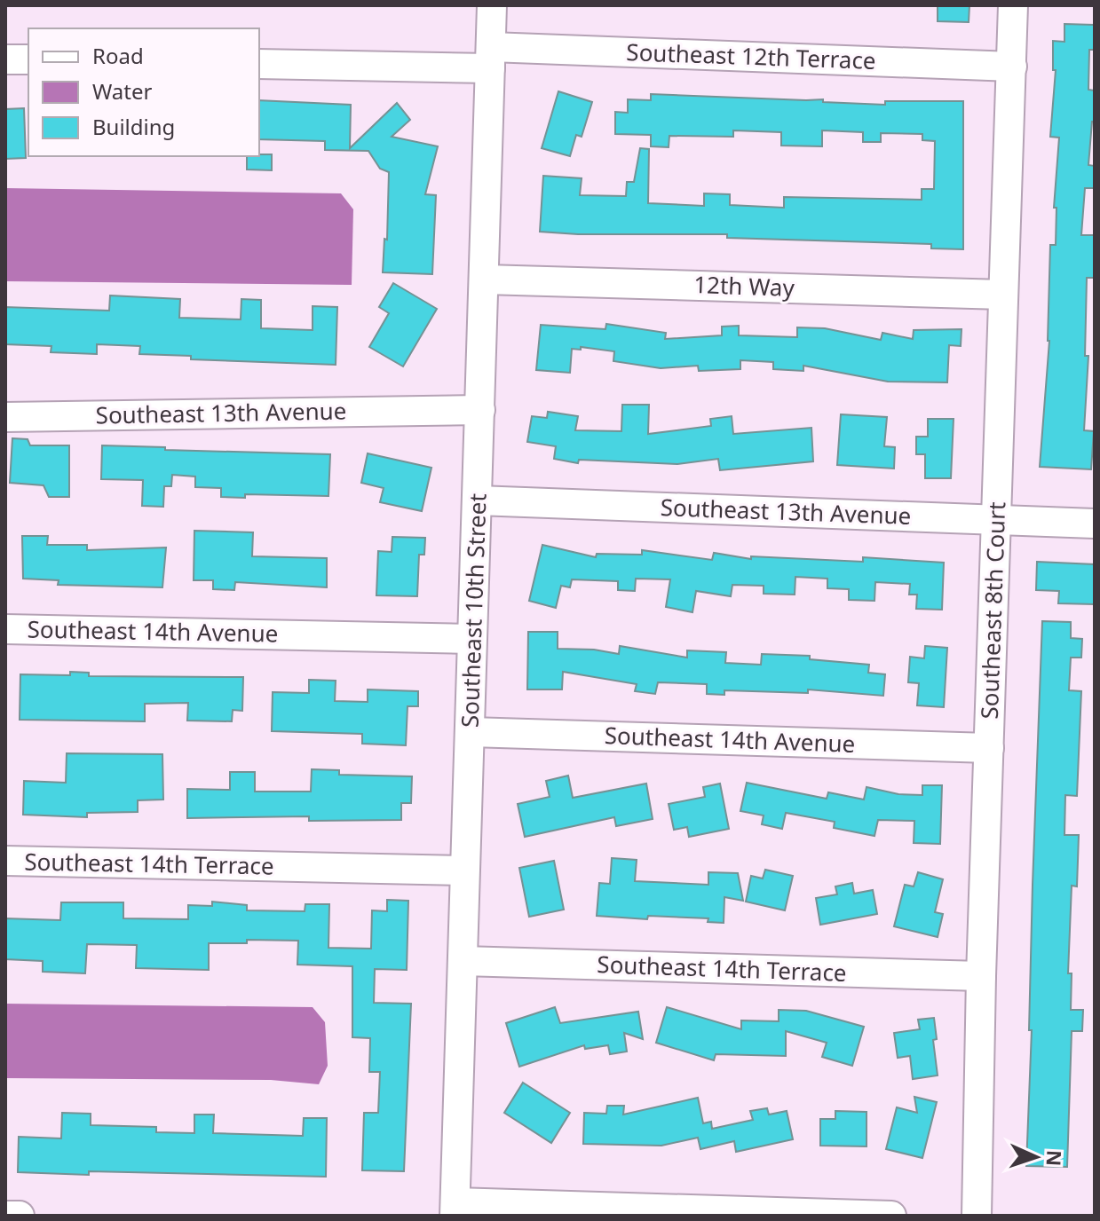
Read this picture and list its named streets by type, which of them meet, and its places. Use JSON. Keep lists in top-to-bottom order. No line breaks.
{"streets":{"street":["Southeast 12th Terrace","12th Way","Southeast 13th Avenue","Southeast 10th Street","Southeast 8th Court","Southeast 14th Avenue","Southeast 14th Terrace"]},"crossings":[["Southeast 12th Terrace","Southeast 10th Street"],["Southeast 12th Terrace","Southeast 8th Court"],["12th Way","Southeast 10th Street"],["12th Way","Southeast 8th Court"],["Southeast 13th Avenue","Southeast 10th Street"],["Southeast 13th Avenue","Southeast 8th Court"],["Southeast 10th Street","Southeast 14th Avenue"],["Southeast 10th Street","Southeast 14th Terrace"],["Southeast 8th Court","Southeast 14th Avenue"],["Southeast 8th Court","Southeast 14th Terrace"]],"legend":["Road","Water","Building"],"north":"right"}
